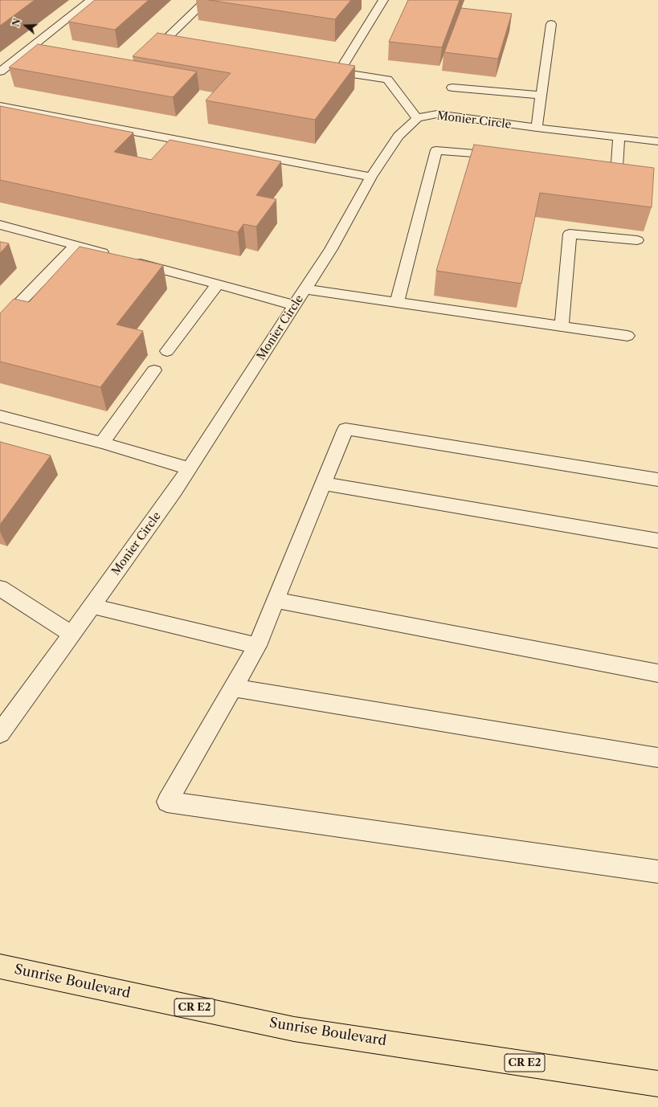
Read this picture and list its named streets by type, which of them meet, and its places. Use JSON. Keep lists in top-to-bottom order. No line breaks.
{"streets":{"main road":["Sunrise Boulevard","CR E2"],"street":["Monier Circle"]},"north":"left"}
